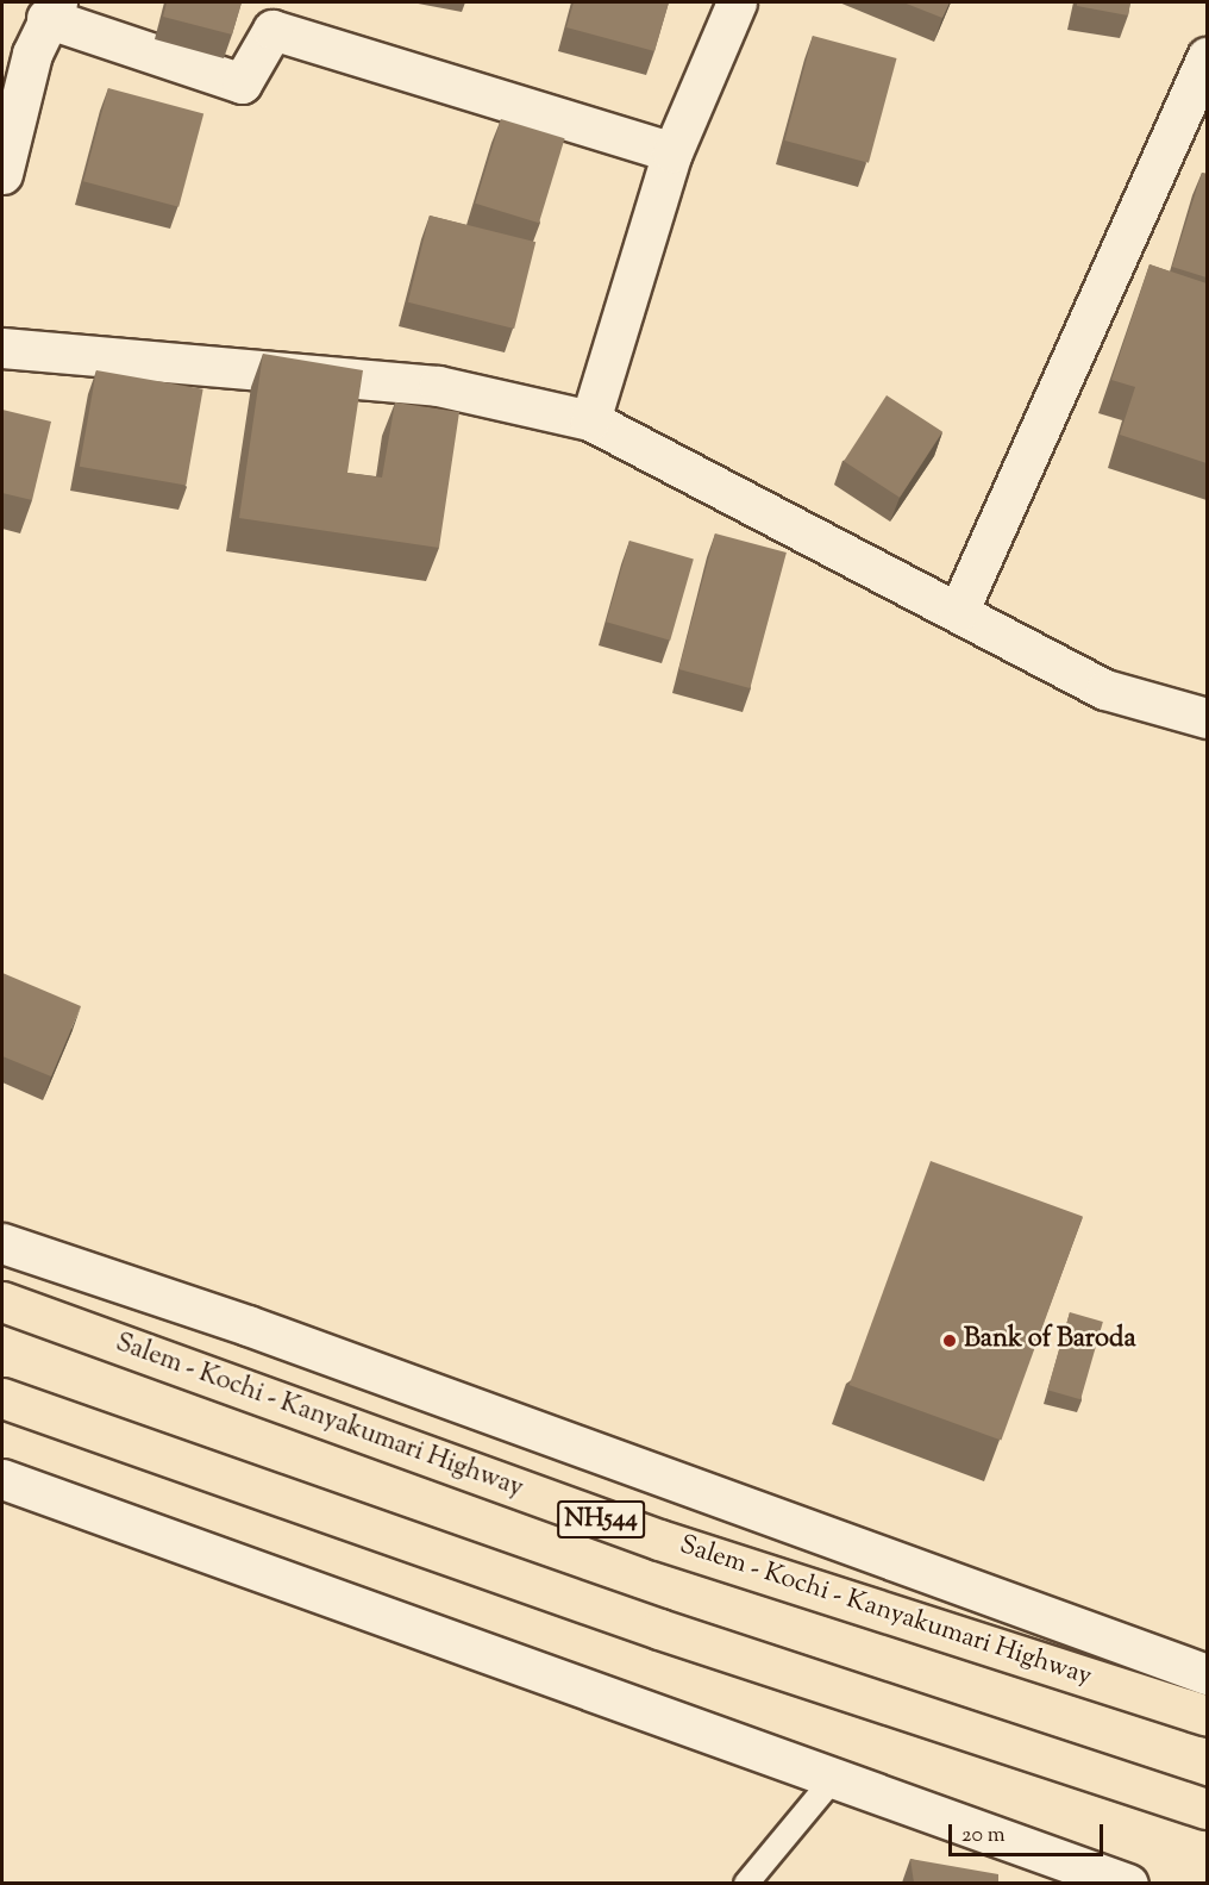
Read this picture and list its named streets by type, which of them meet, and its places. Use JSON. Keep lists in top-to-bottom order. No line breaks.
{"streets":{"highway":["Salem - Kochi - Kanyakumari Highway","NH544"]},"places":["Bank of Baroda"],"scale_bar":"20 m"}
